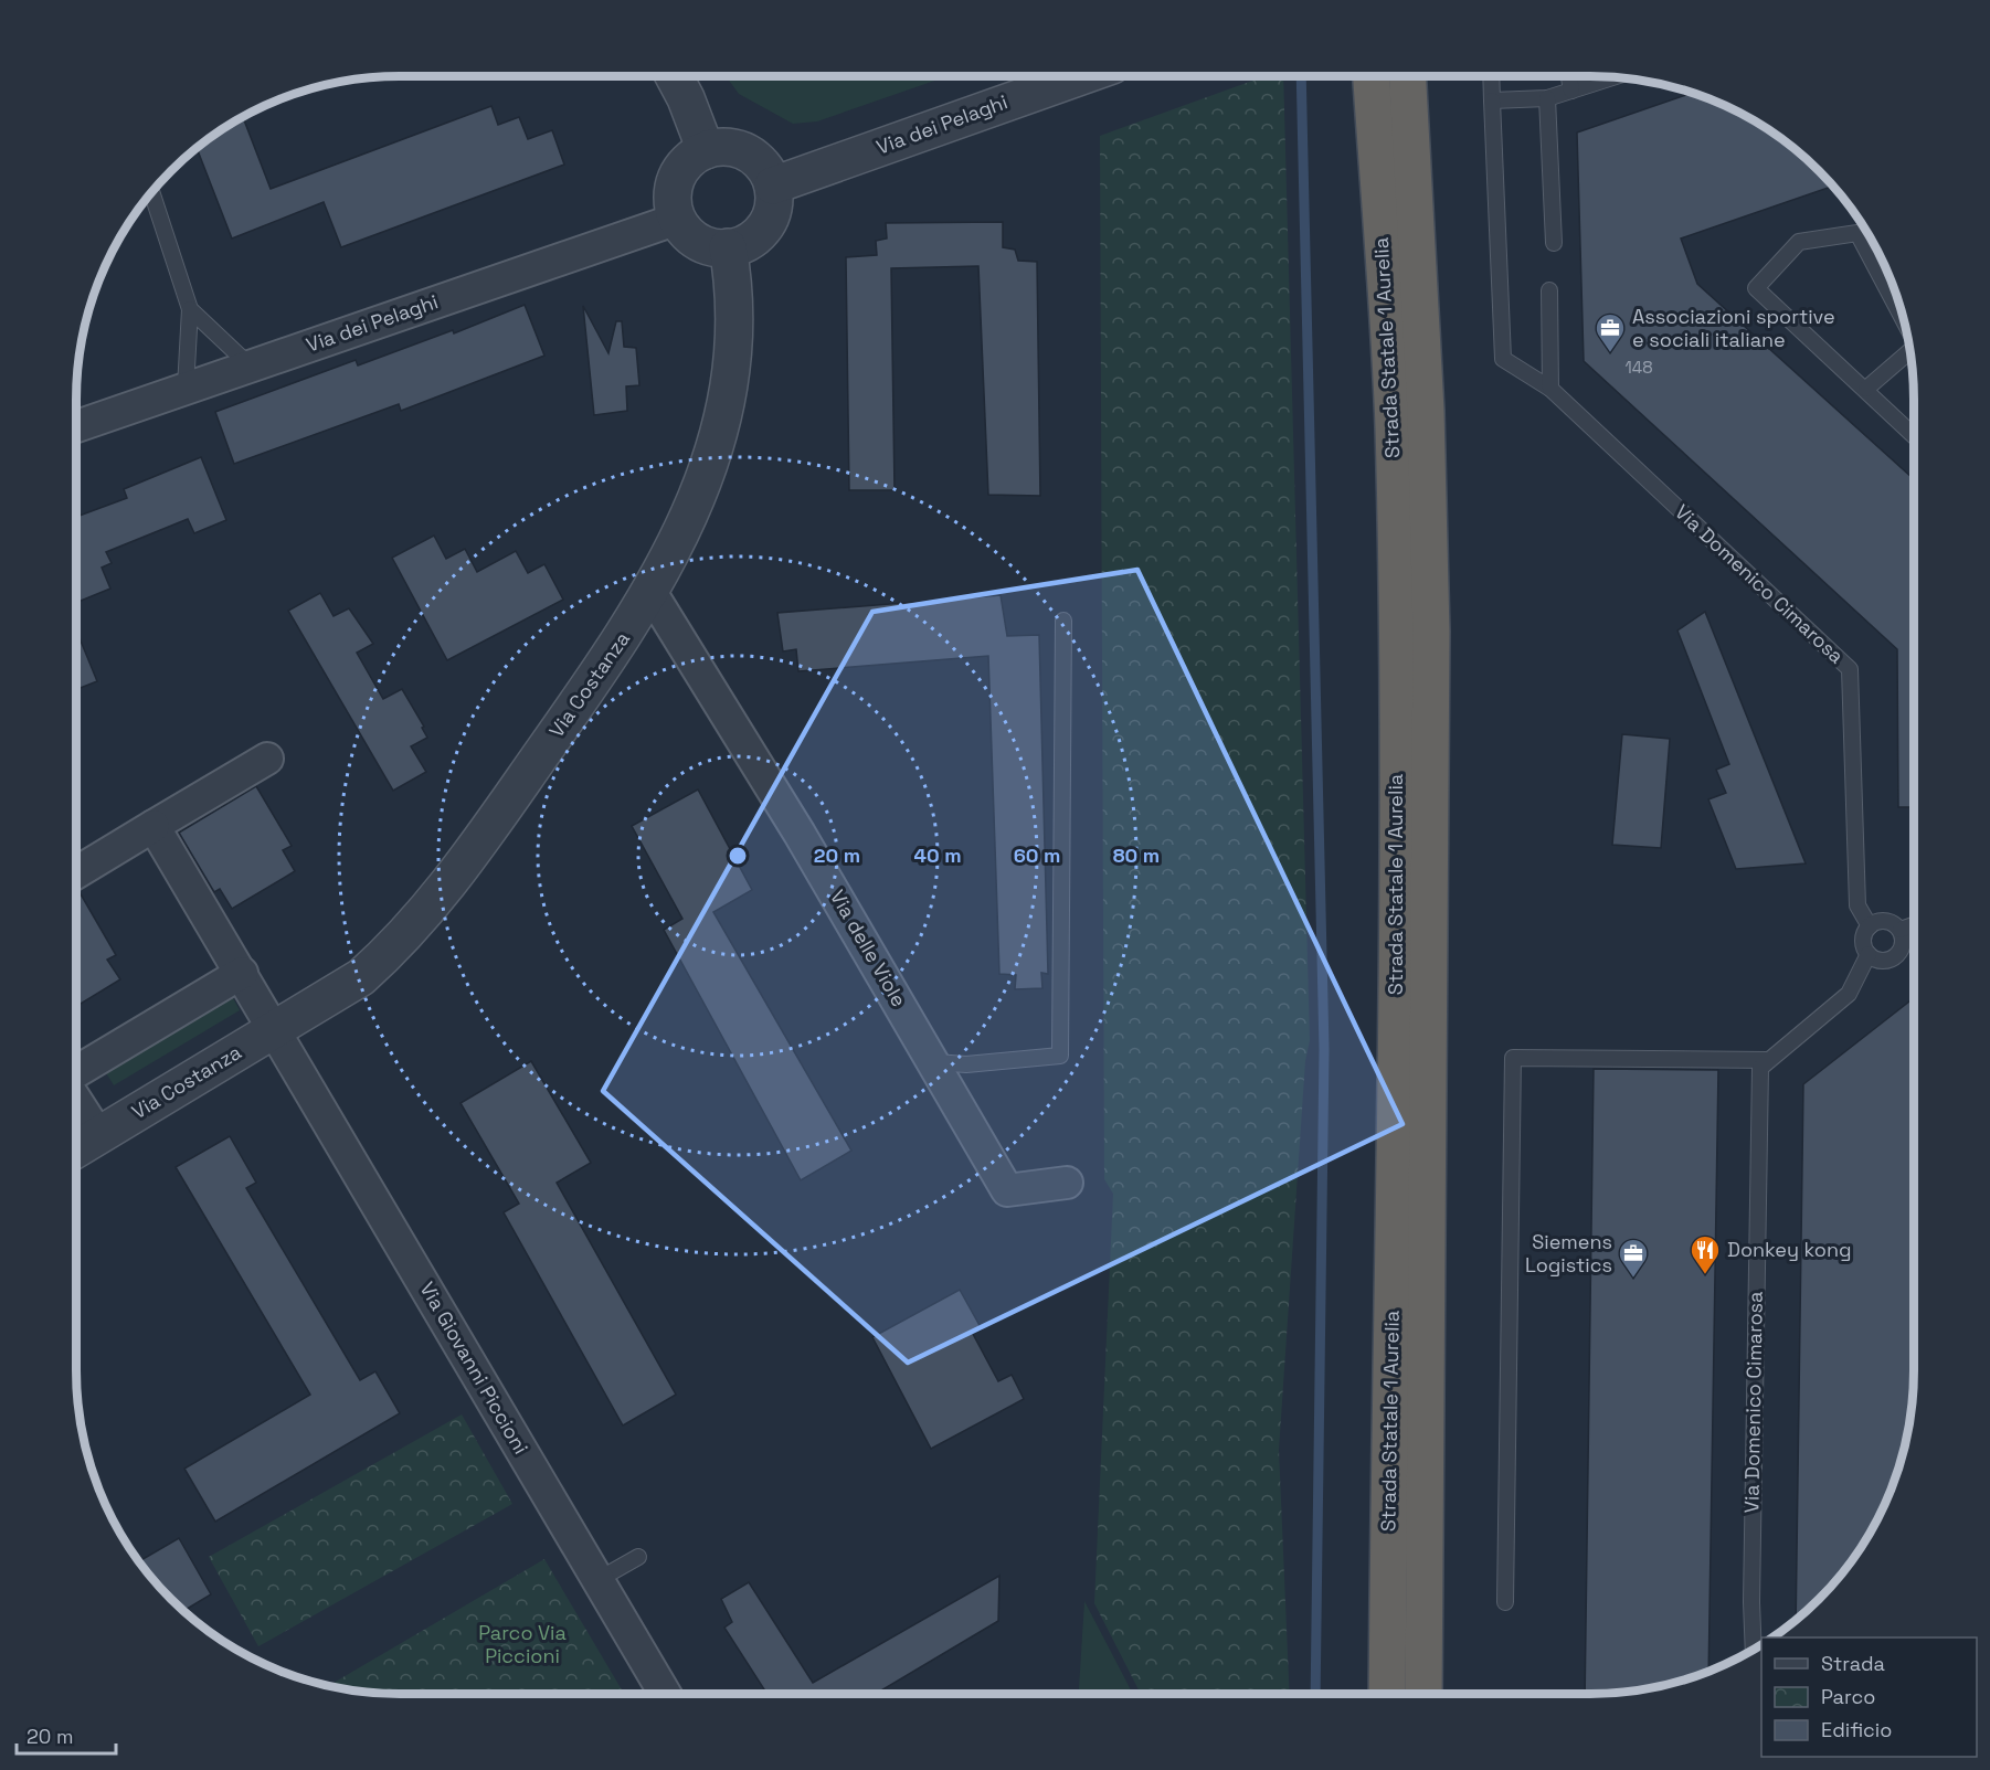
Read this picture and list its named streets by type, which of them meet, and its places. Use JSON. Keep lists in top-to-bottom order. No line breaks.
{"streets":{"highway":["Strada Statale 1 Aurelia"],"street":["Via dei Pelaghi","Via Costanza","Via delle Viole","Via Giovanni Piccioni"],"lane":["Via Domenico Cimarosa"]},"crossings":[["Via dei Pelaghi","Via Costanza"],["Via Costanza","Via delle Viole"],["Via Costanza","Via Giovanni Piccioni"]],"parks":["Parco Via Piccioni"],"places":{"office":["Associazioni sportive e sociali italiane","Siemens Logistics"],"restaurant":["Donkey kong"]},"house_numbers":["148"],"legend":["Strada","Parco","Edificio"],"scale_bar":"20 m","rings":["20 m","40 m","60 m","80 m"]}
